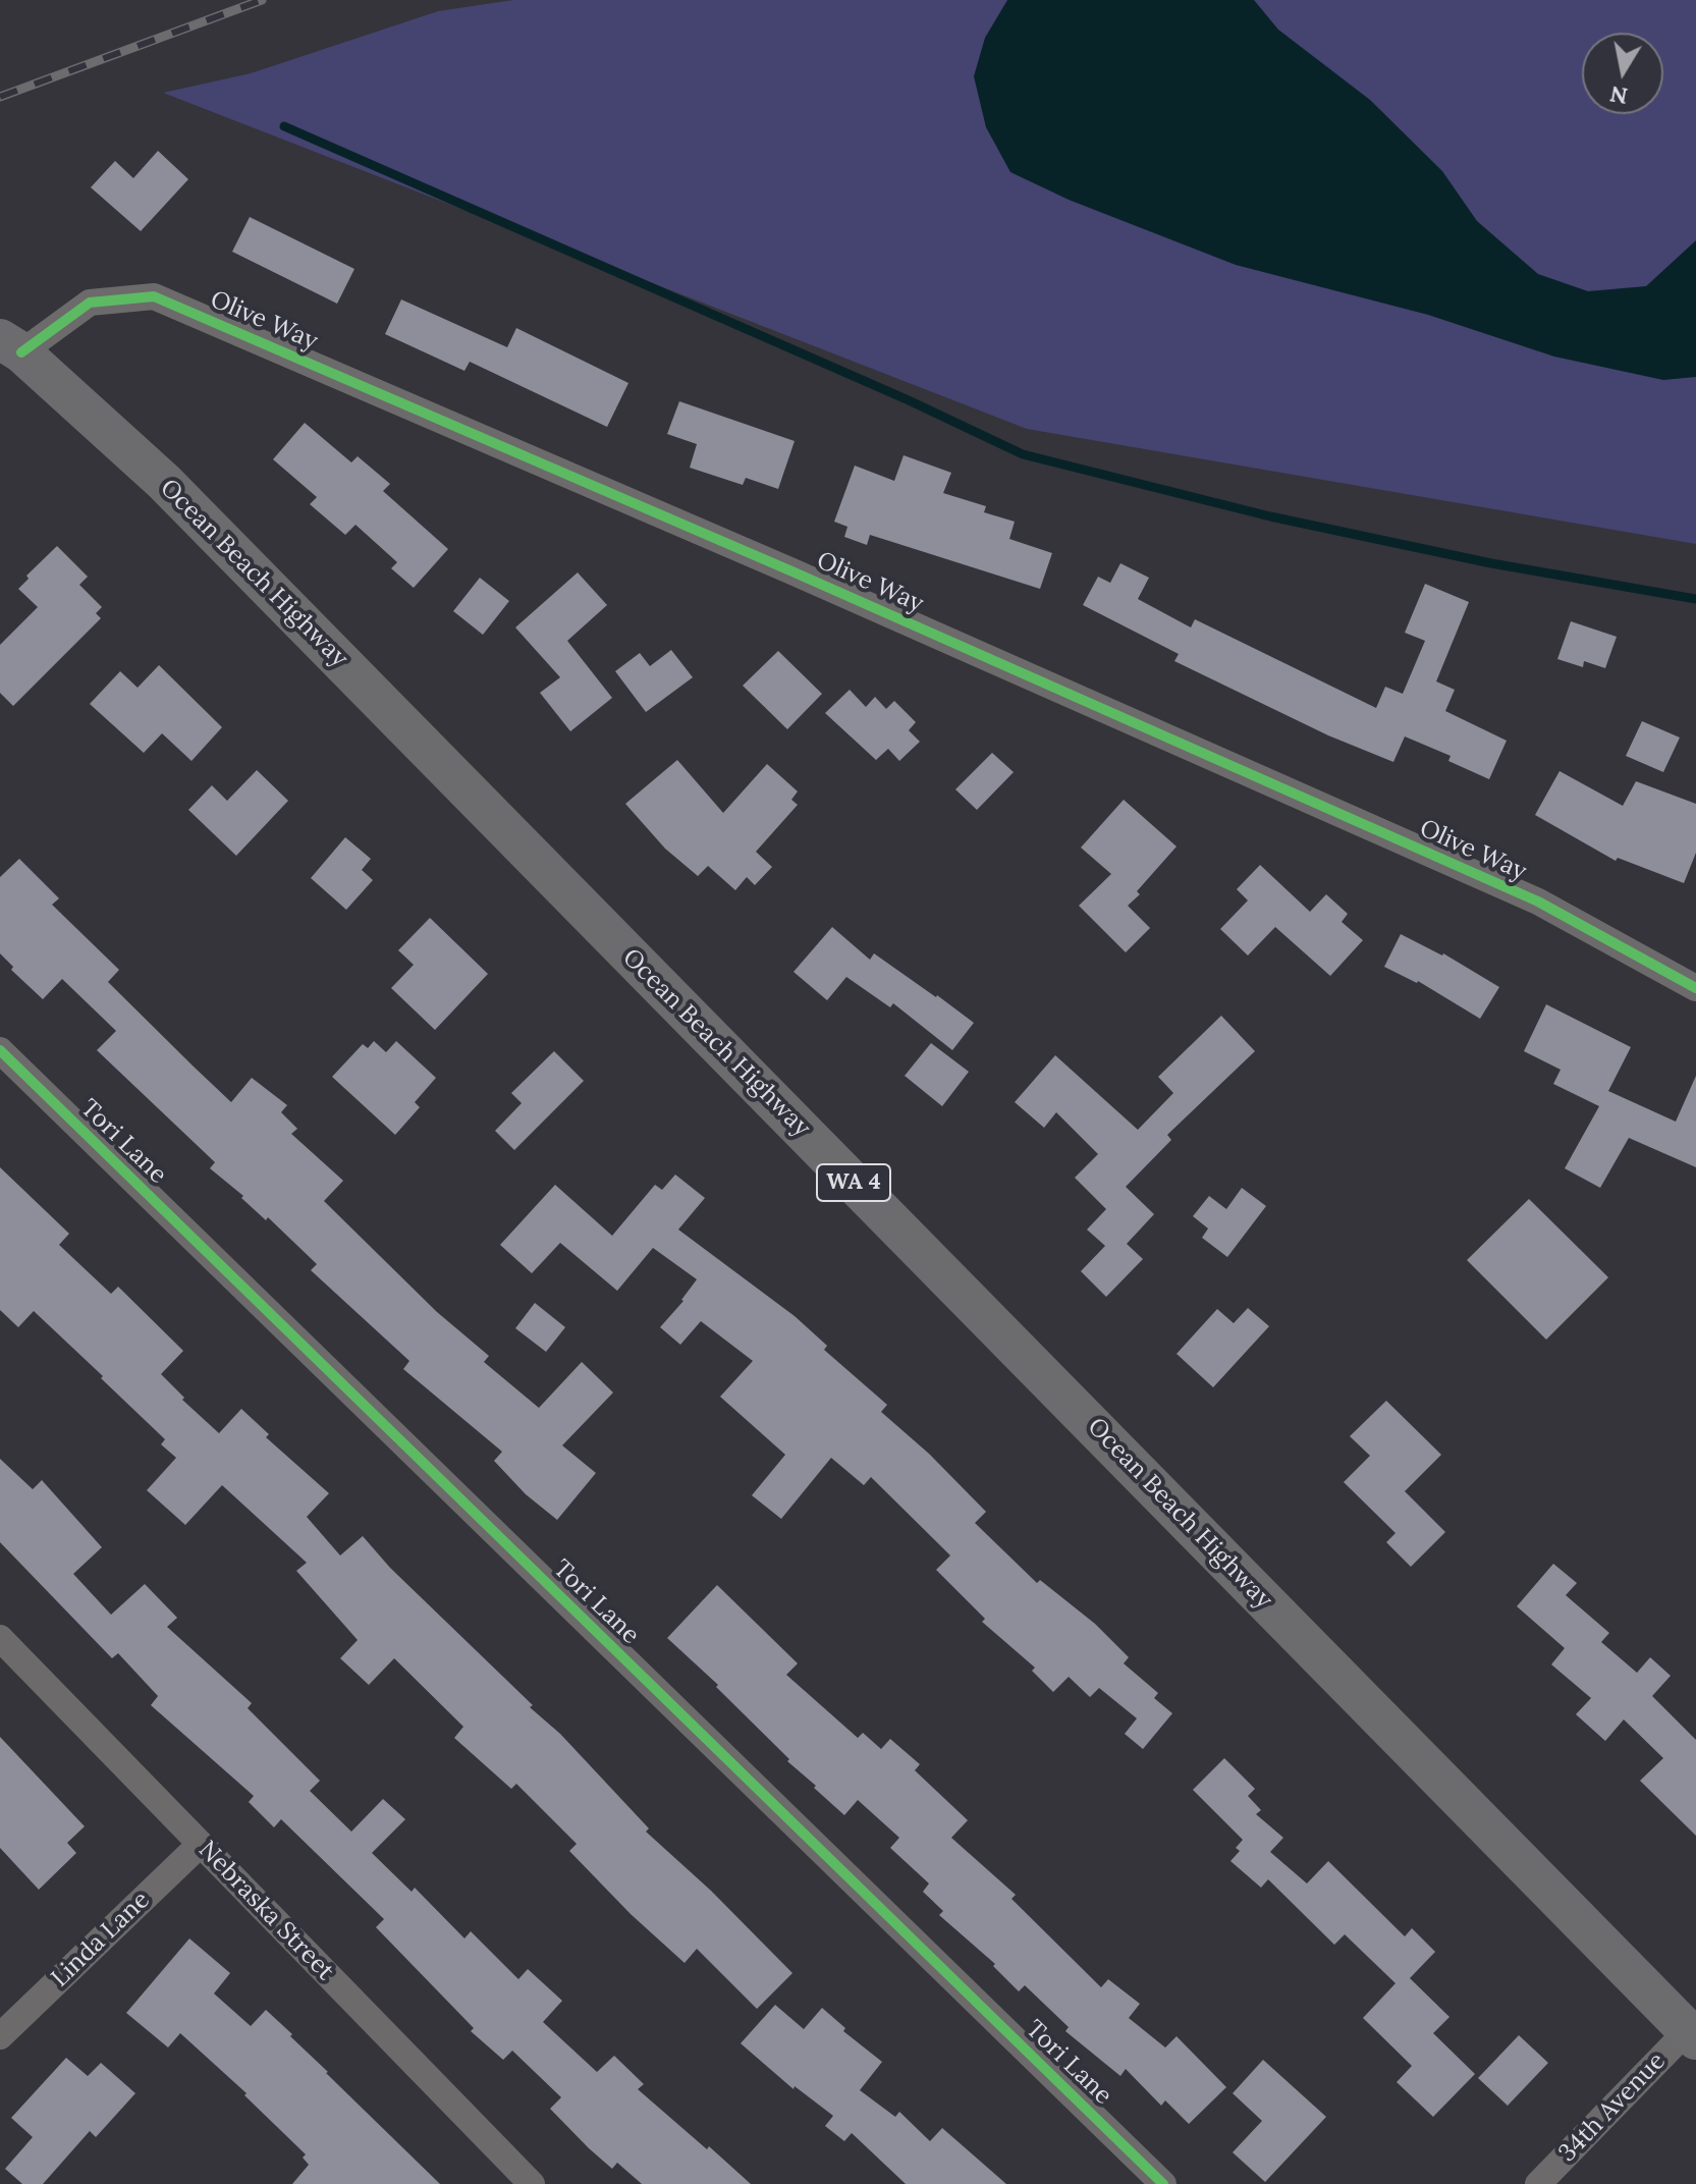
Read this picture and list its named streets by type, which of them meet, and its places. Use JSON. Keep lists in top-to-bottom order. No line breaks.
{"streets":{"main road":["Ocean Beach Highway","WA 4"],"street":["Olive Way","Tori Lane","Nebraska Street","Linda Lane","34th Avenue"]},"crossings":[["Olive Way","Ocean Beach Highway"],["Ocean Beach Highway","34th Avenue"],["Nebraska Street","Linda Lane"]],"north":"bottom"}
